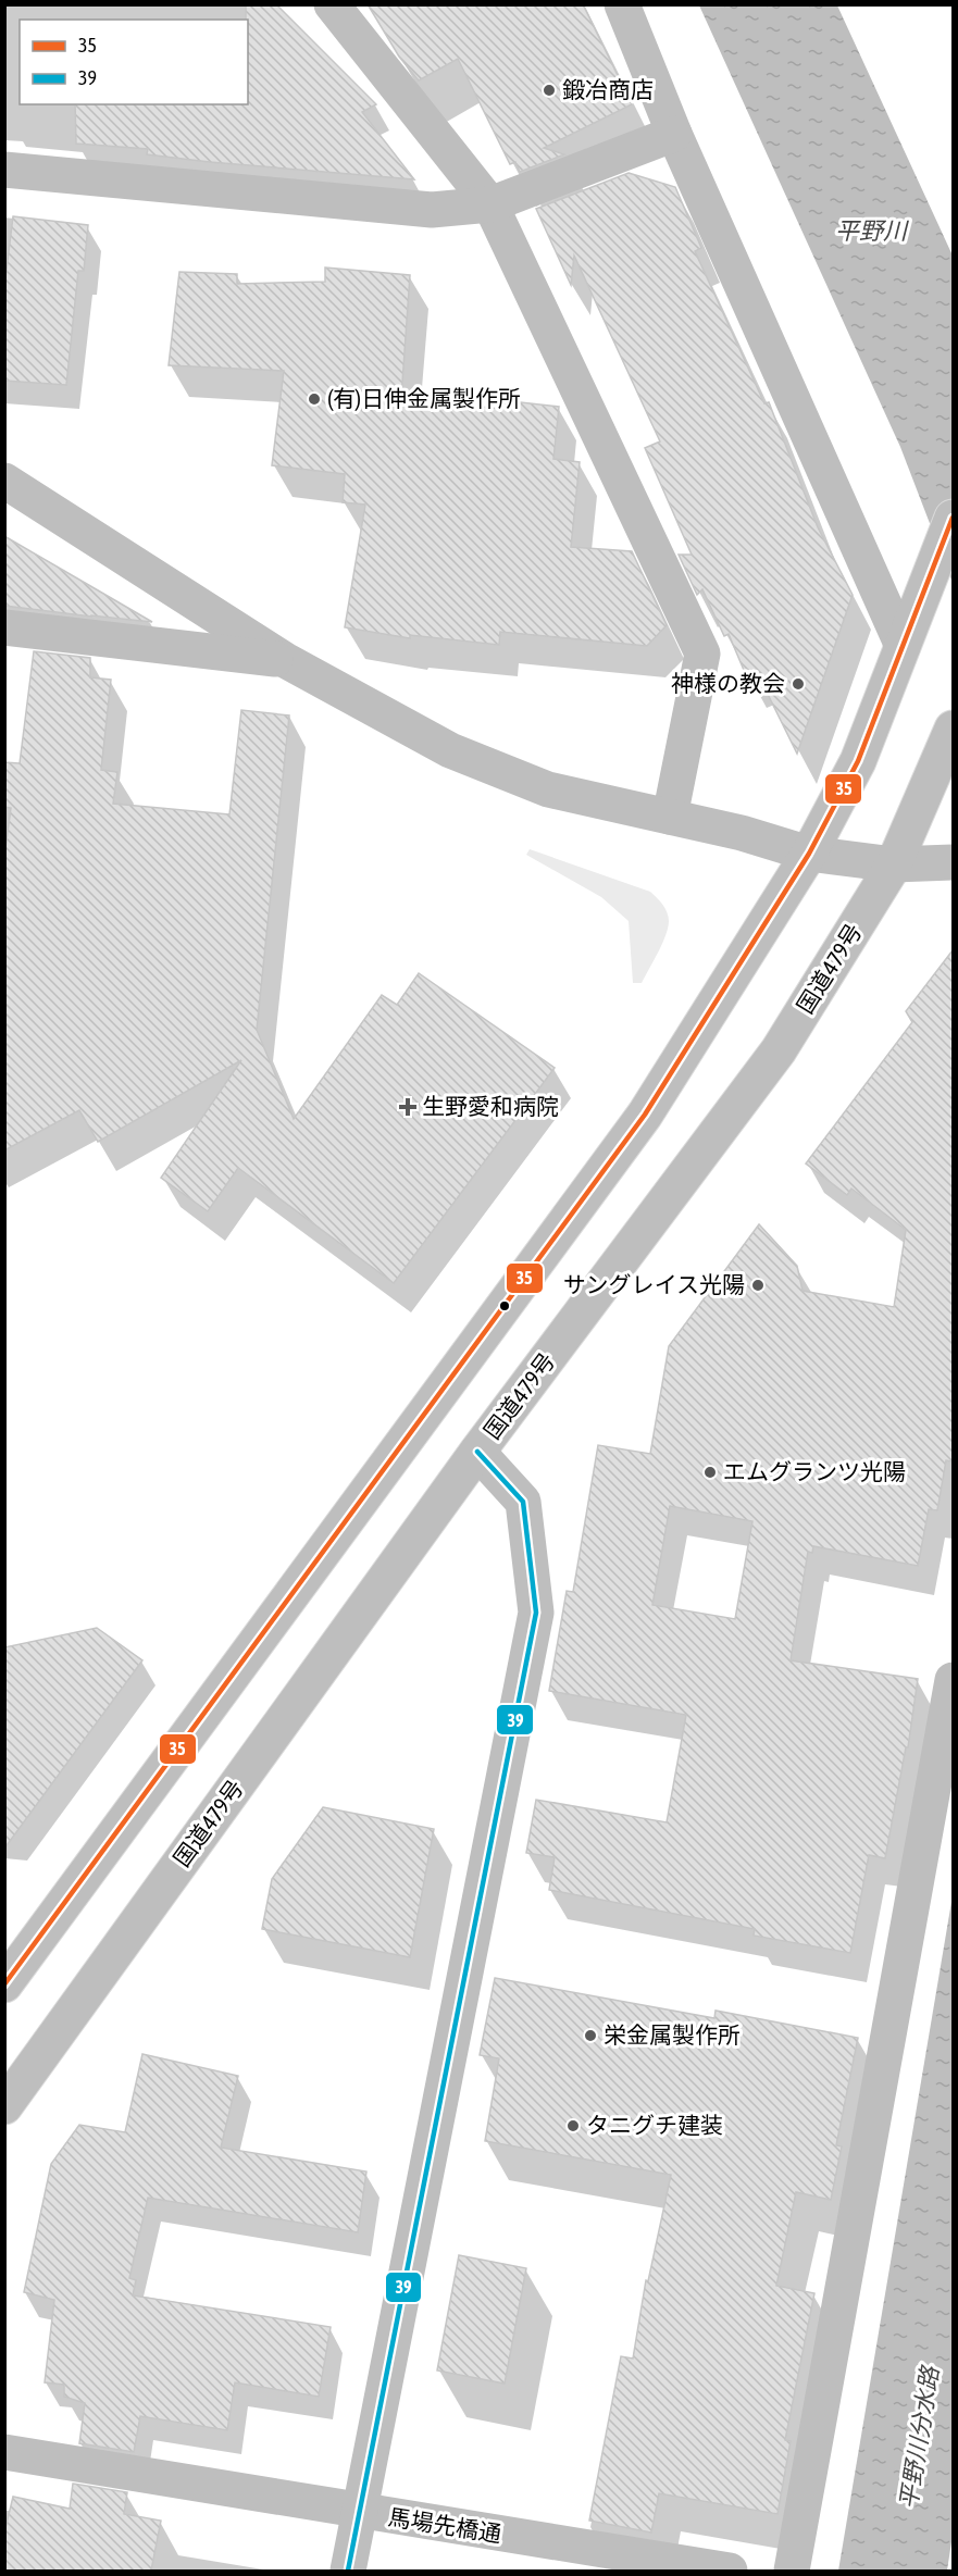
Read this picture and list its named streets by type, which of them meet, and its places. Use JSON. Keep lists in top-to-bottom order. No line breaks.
{"streets":{"main road":["国道479号","馬場先橋通"]},"water":["平野川","平野川分水路"],"places":{"other":["鍛冶商店","(有)日伸金属製作所","神様の教会","サングレイス光陽","エムグランツ光陽","栄金属製作所","タニグチ建装"],"health":["生野愛和病院"]},"lines":["transit line 35","transit line 39"],"legend":["35","39"]}
